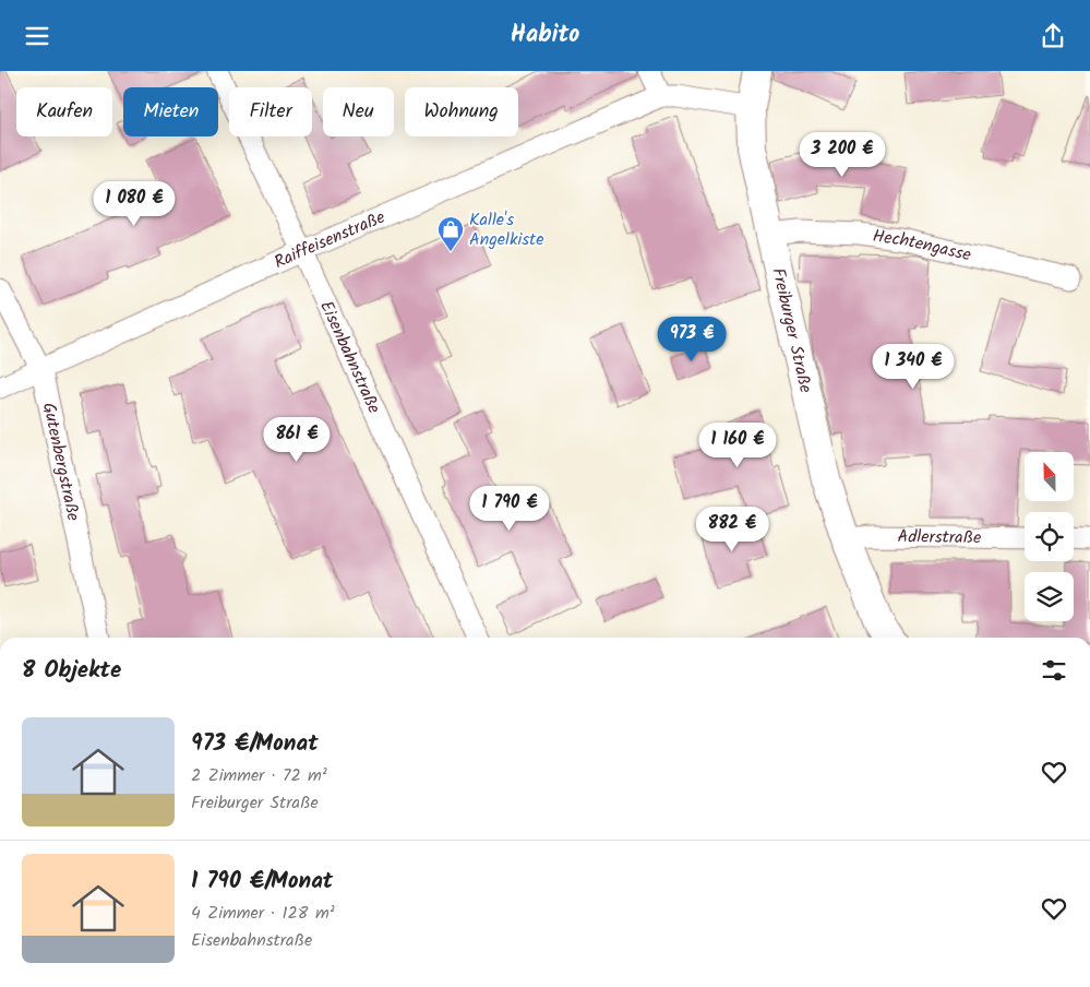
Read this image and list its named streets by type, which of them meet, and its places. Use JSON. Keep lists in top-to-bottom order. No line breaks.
{"streets":{"street":["Raiffeisenstraße","Hechtengasse","Freiburger Straße","Eisenbahnstraße","Gutenbergstraße","Adlerstraße"]},"crossings":[["Raiffeisenstraße","Eisenbahnstraße"],["Raiffeisenstraße","Gutenbergstraße"],["Hechtengasse","Freiburger Straße"],["Freiburger Straße","Adlerstraße"]],"places":{"shop":["Kalle's Angelkiste"]},"north":"top","page":{"header":"Habito","chip":["Kaufen","Mieten","Filter","Neu","Wohnung"],"price":["3 200 €","1 080 €","973 €","1 340 €","861 €","1 160 €","1 790 €","882 €"],"heading":"8 Objekte","list":[{"name":"973 €/Monat","note":"2 Zimmer · 72 m² · Freiburger Straße"},{"name":"1 790 €/Monat","note":"4 Zimmer · 128 m² · Eisenbahnstraße"}]}}
